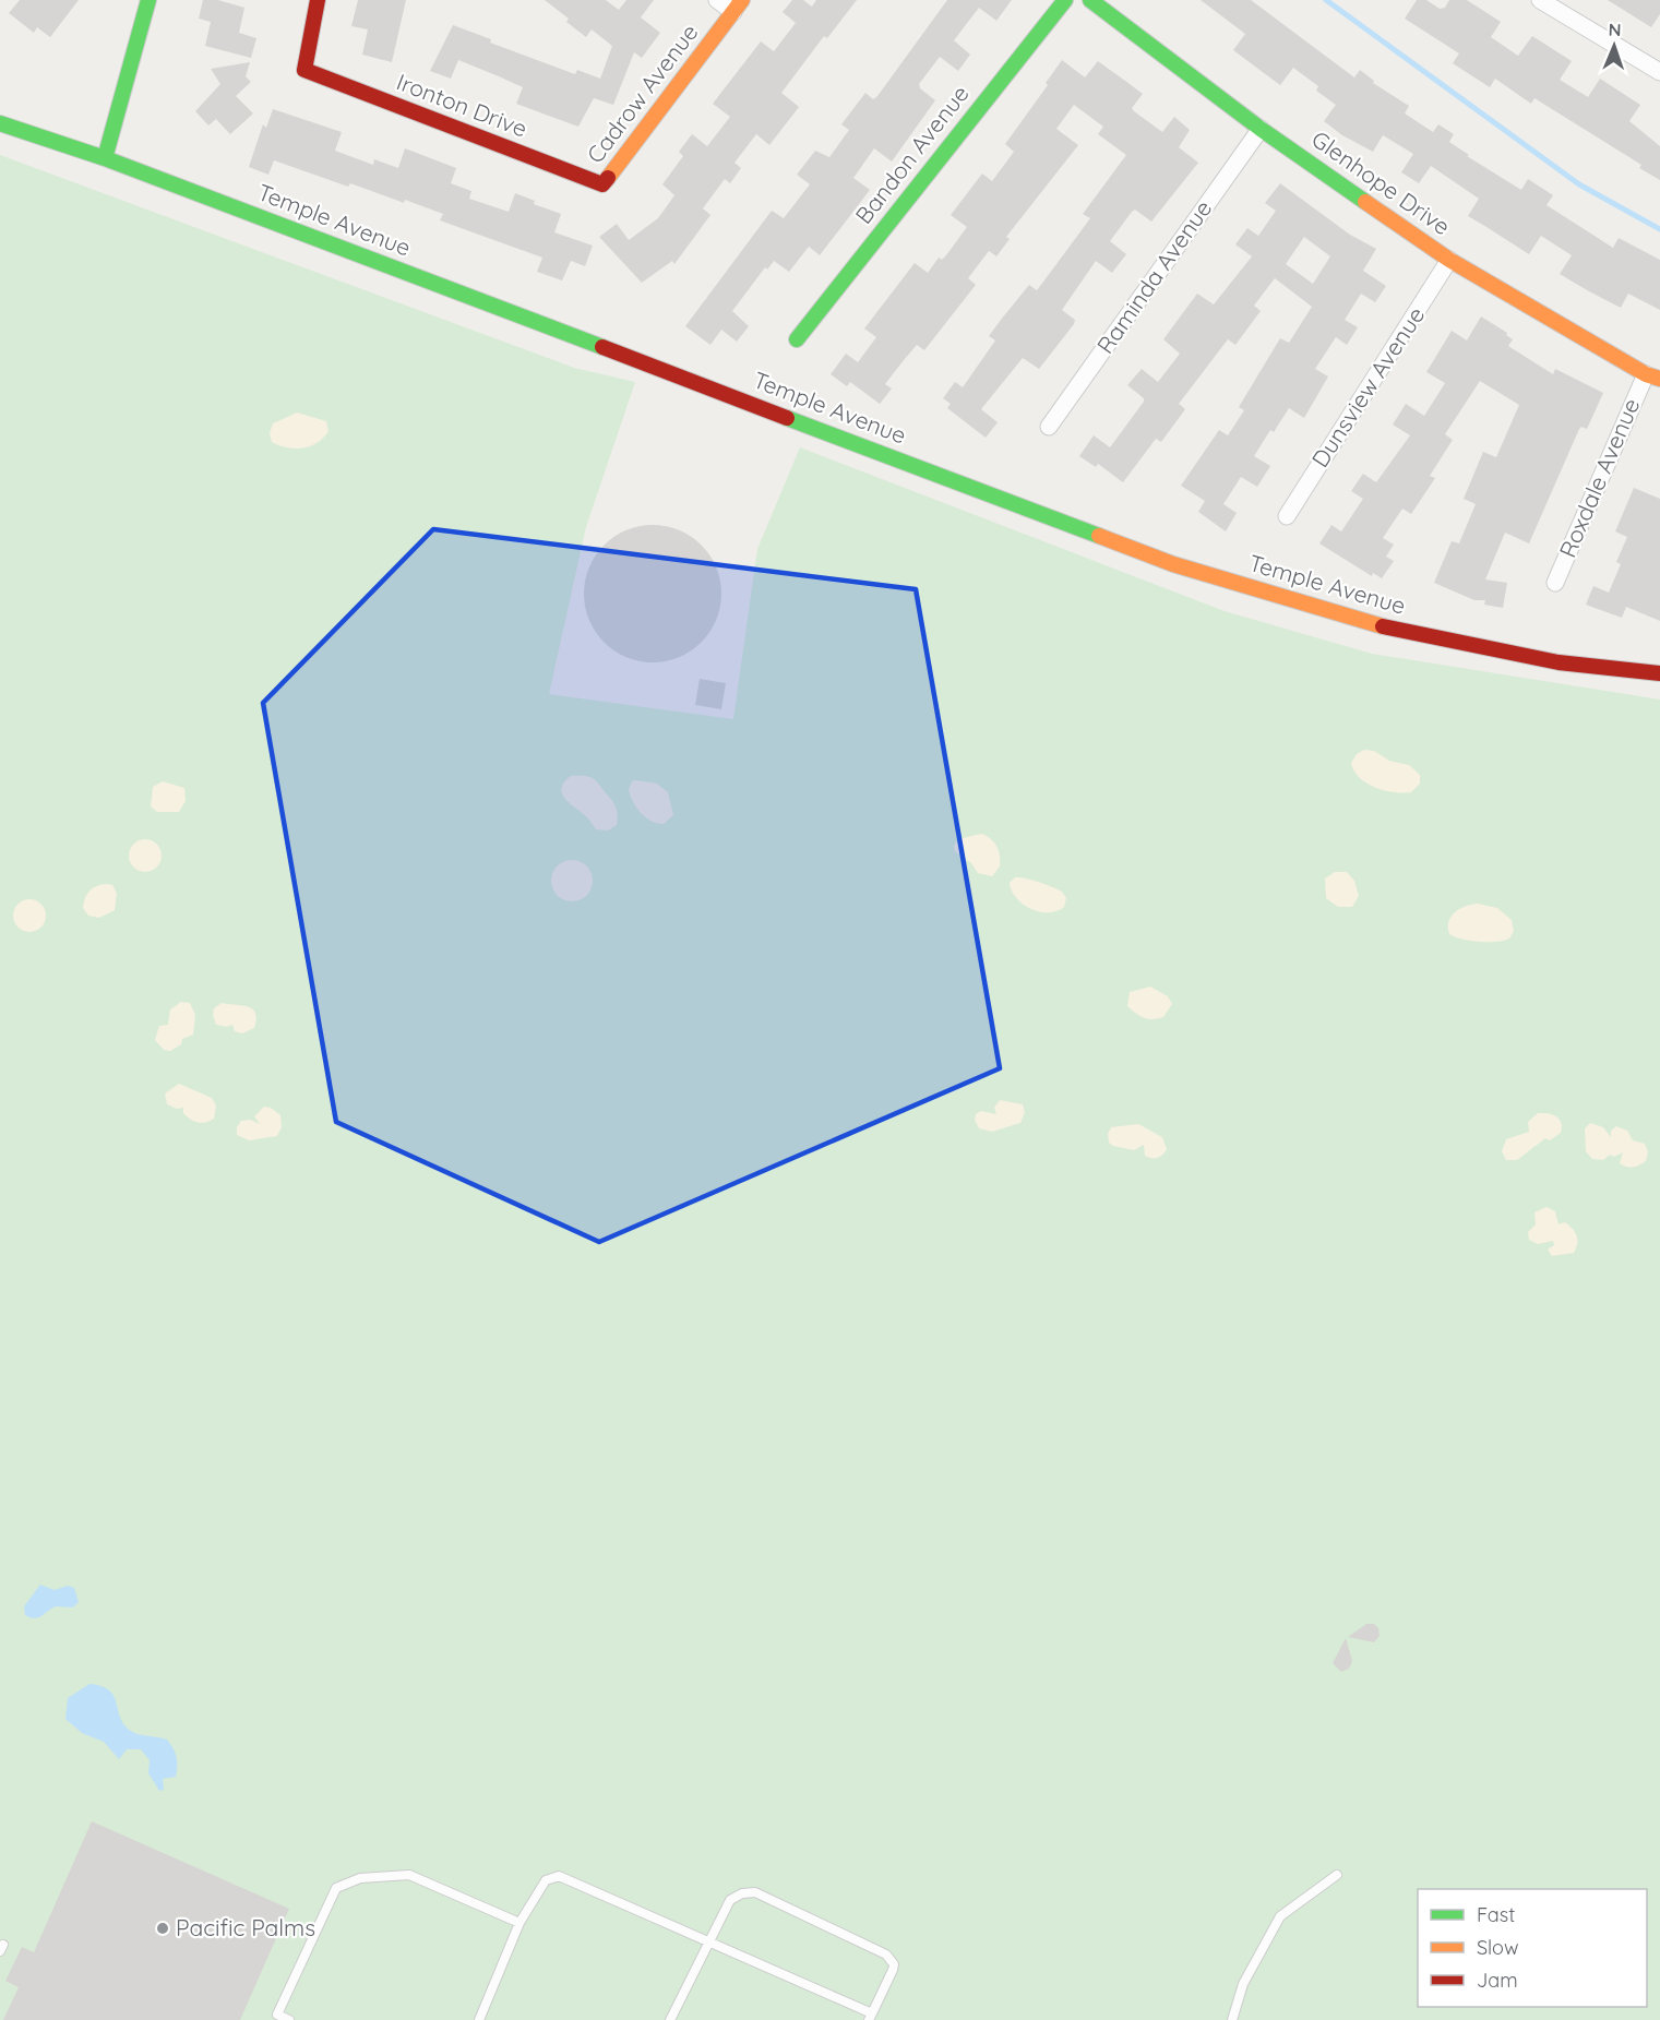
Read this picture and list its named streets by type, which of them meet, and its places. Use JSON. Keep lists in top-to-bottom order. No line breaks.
{"streets":{"main road":["Cadrow Avenue","Ironton Drive","Bandon Avenue","Glenhope Drive","Temple Avenue"],"street":["Raminda Avenue","Dunsview Avenue","Roxdale Avenue"]},"crossings":[["Cadrow Avenue","Ironton Drive"],["Glenhope Drive","Raminda Avenue"],["Glenhope Drive","Dunsview Avenue"],["Glenhope Drive","Roxdale Avenue"]],"places":["Pacific Palms"],"legend":["Fast","Slow","Jam"],"north":"top"}
